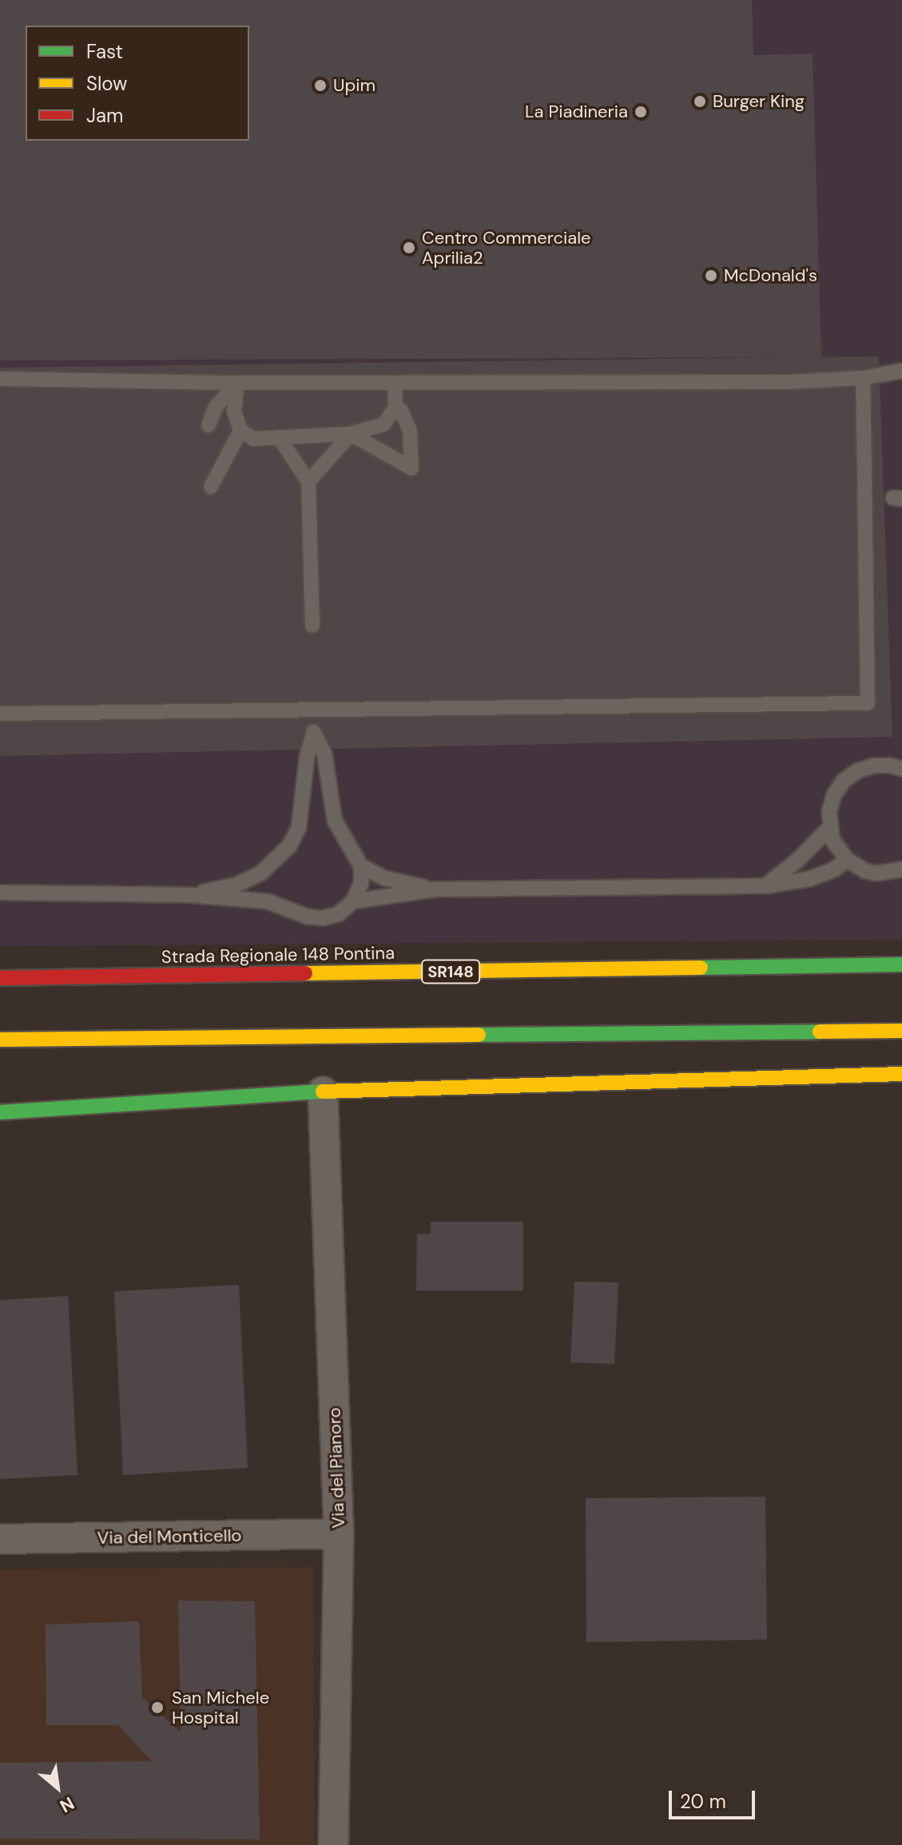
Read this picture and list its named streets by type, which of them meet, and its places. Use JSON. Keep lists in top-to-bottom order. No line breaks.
{"streets":{"main road":["Strada Regionale 148 Pontina","SR148"],"street":["Via del Pianoro","Via del Monticello"]},"crossings":[["Via del Pianoro","Via del Monticello"]],"places":["Upim","Burger King","La Piadineria","Centro Commerciale Aprilia2","McDonald's","San Michele Hospital"],"legend":["Fast","Slow","Jam"],"scale_bar":"20 m","north":"bottom right"}
